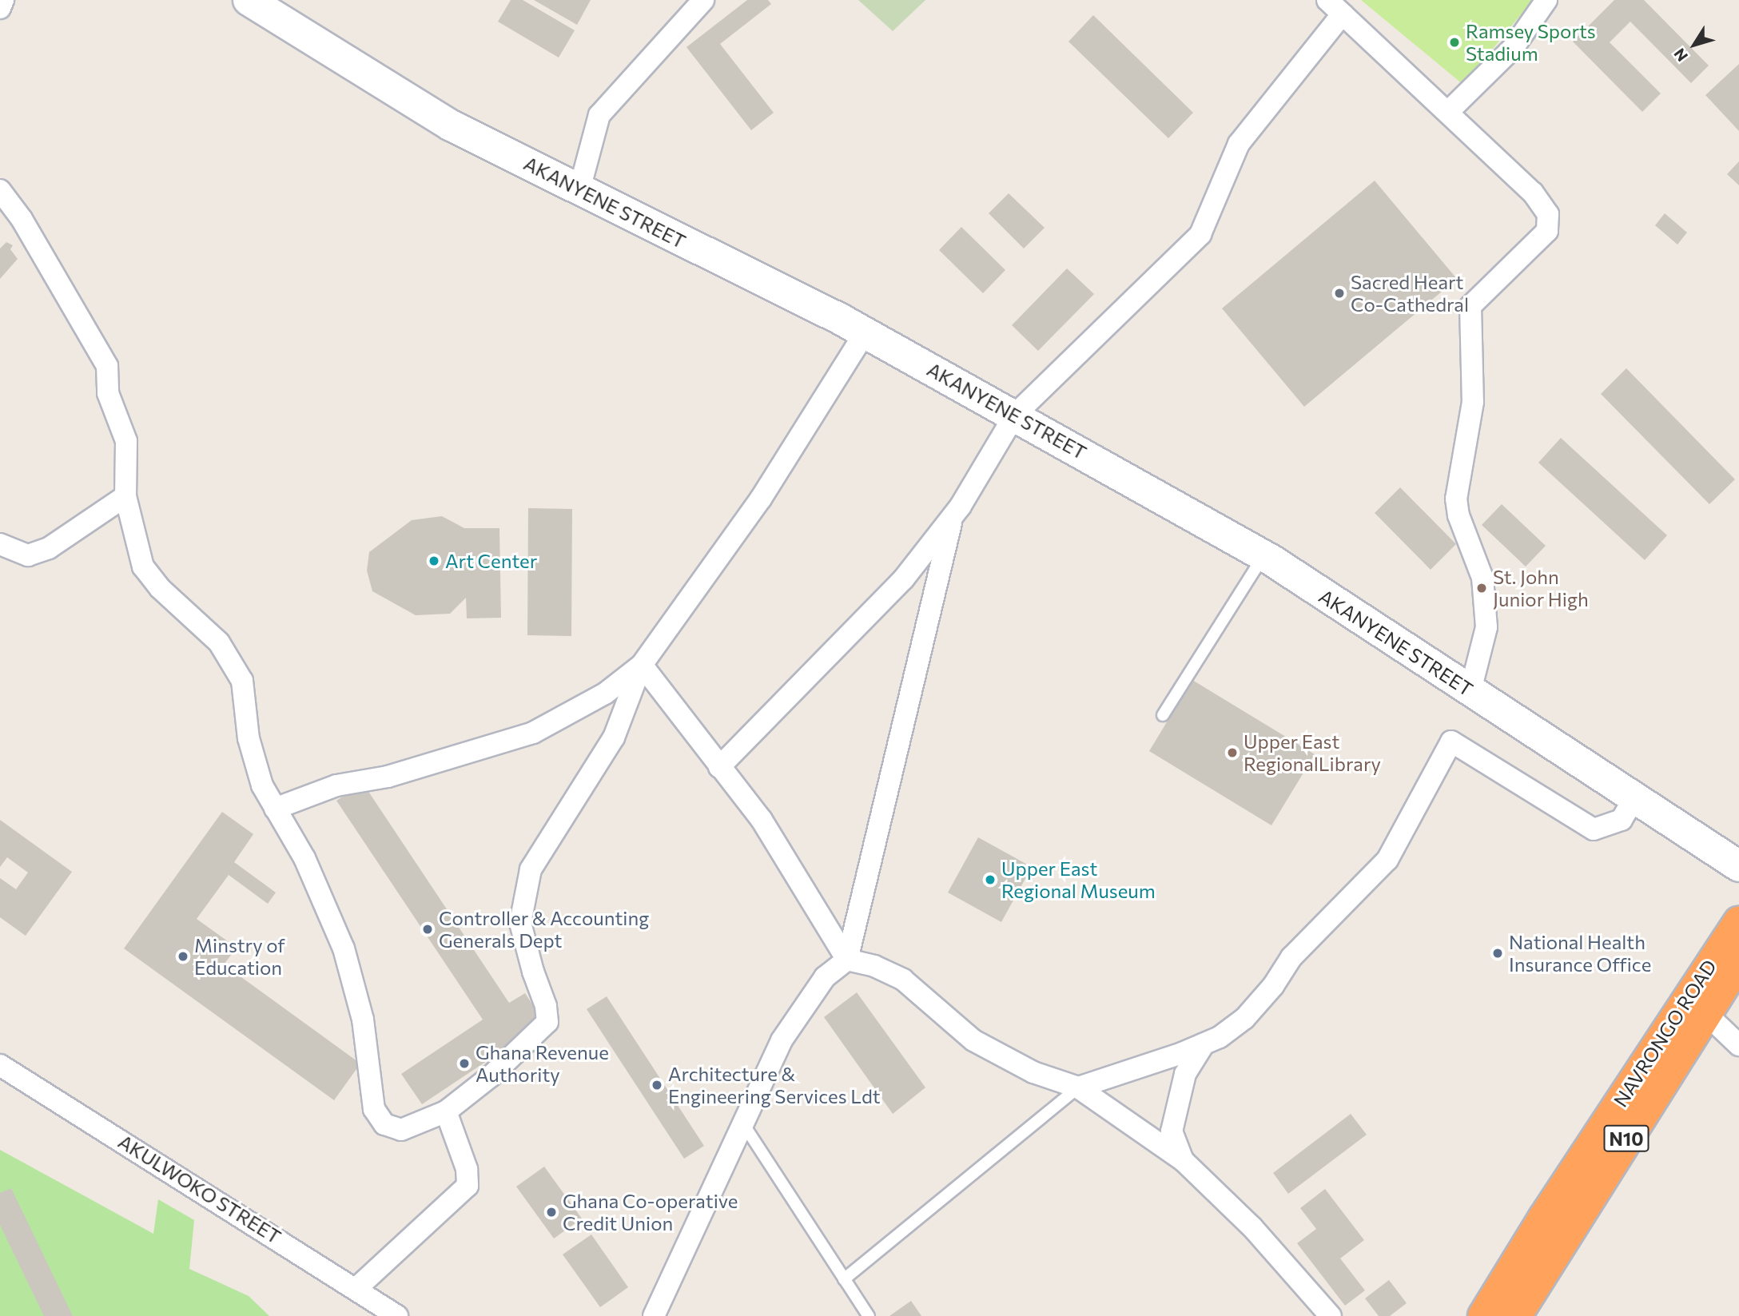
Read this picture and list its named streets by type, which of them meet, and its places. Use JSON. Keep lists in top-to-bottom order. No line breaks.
{"streets":{"highway":["NAVRONGO ROAD","N10"],"street":["AKANYENE STREET","AKULWOKO STREET"]},"places":["Ramsey Sports Stadium","Sacred Heart Co-Cathedral","Art Center","St. John Junior High","Upper East RegionalLibrary","Upper East Regional Museum","Controller & Accounting Generals Dept","National Health Insurance Office","Minstry of Education","Ghana Revenue Authority","Architecture & Engineering Services Ldt","Ghana Co-operative Credit Union"],"north":"bottom left"}
